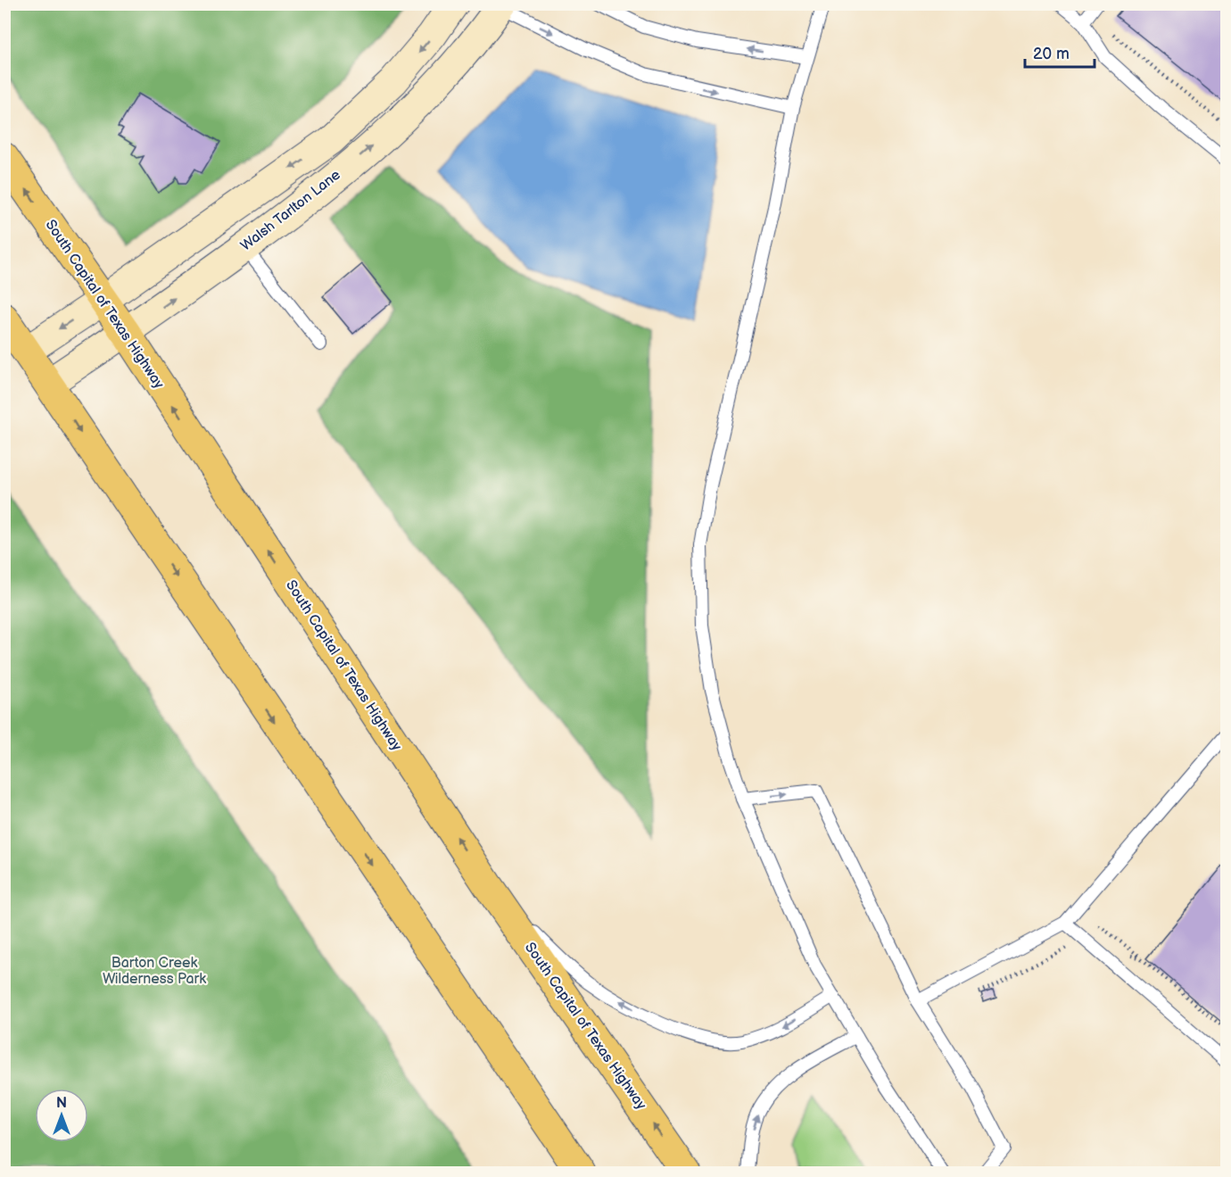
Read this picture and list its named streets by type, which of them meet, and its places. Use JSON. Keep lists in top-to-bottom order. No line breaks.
{"streets":{"highway":["South Capital of Texas Highway"],"street":["Walsh Tarlton Lane"]},"crossings":[["Walsh Tarlton Lane","South Capital of Texas Highway"]],"parks":["Barton Creek Wilderness Park"],"scale_bar":"20 m","north":"top"}
